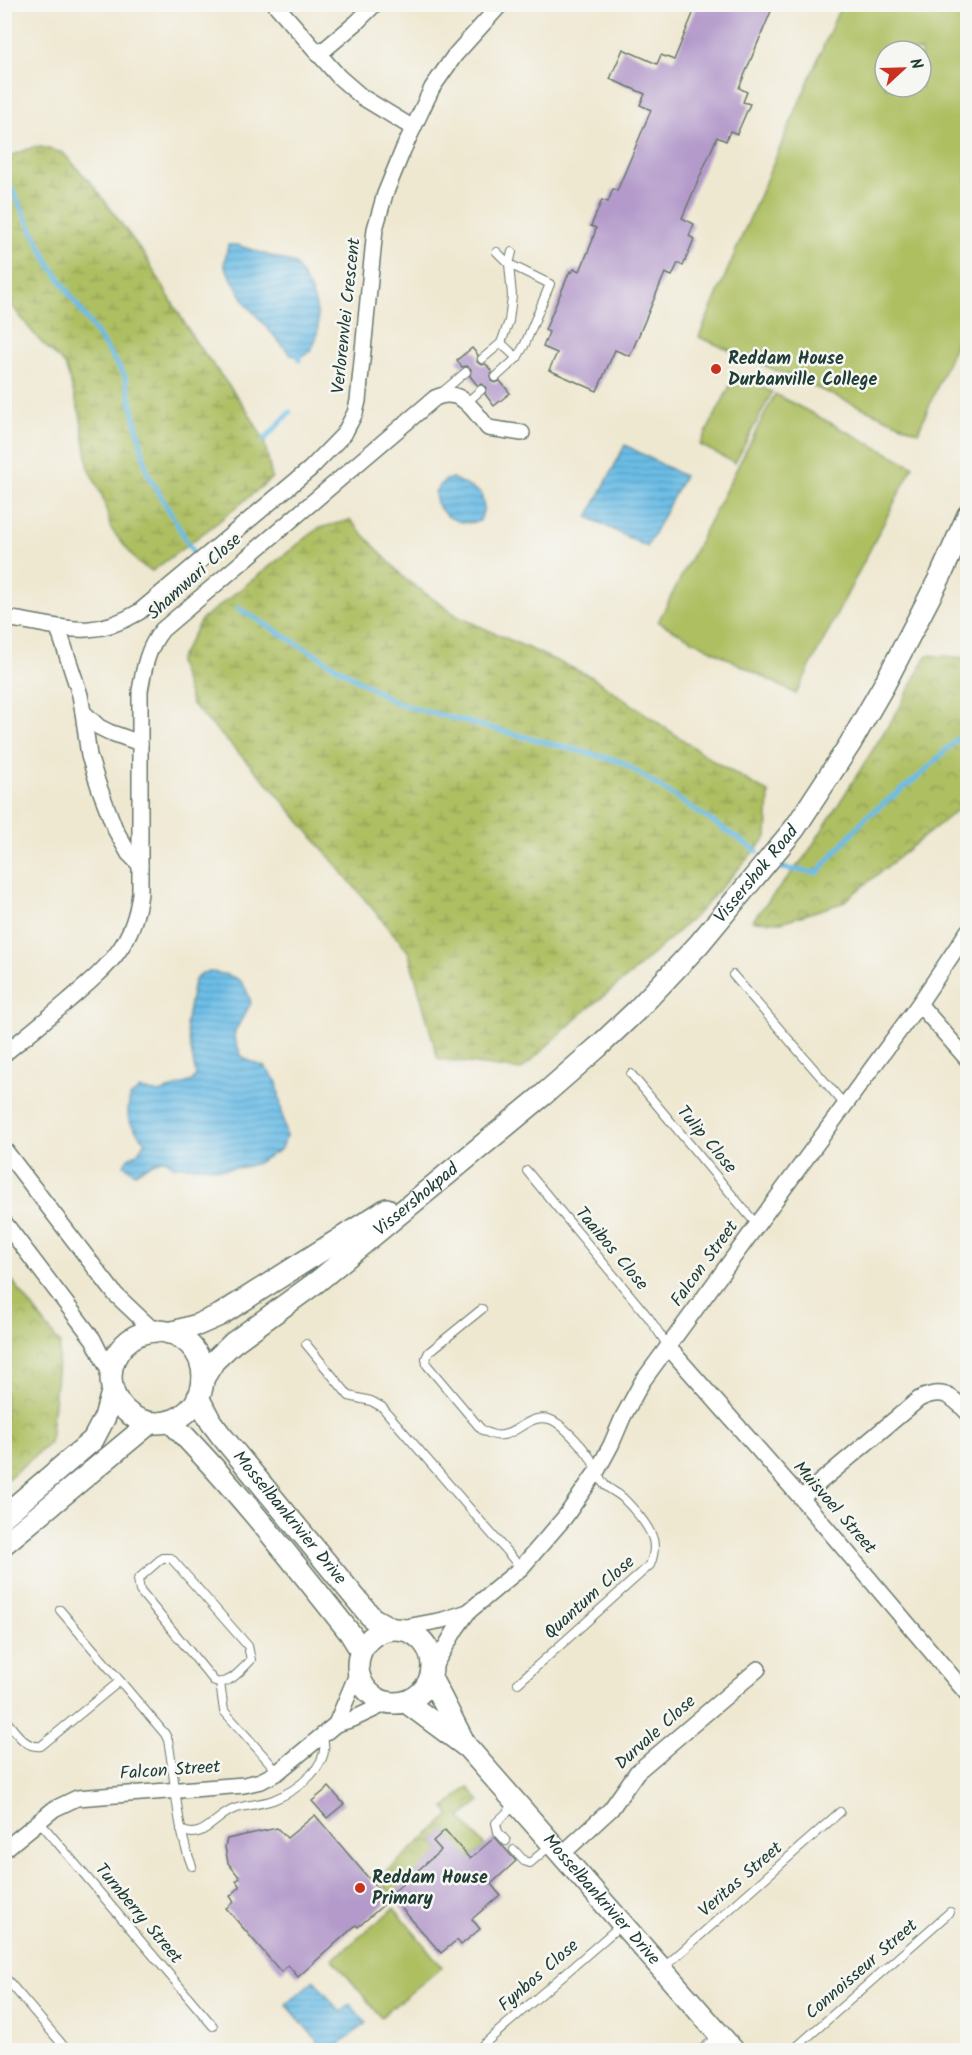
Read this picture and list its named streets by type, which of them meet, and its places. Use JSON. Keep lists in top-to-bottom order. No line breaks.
{"streets":{"main road":["Vissershok Road","Vissershokpad","Mosselbankrivier Drive"],"street":["Verlorenvlei Crescent","Shamwari Close","Falcon Street","Muisvoel Street","Durvale Close"],"lane":["Tulip Close","Taaibos Close","Quantum Close","Veritas Street","Turnberry Street","Connoisseur Street","Fynbos Close"]},"crossings":[["Vissershok Road","Vissershokpad"],["Tulip Close","Falcon Street"],["Vissershokpad","Mosselbankrivier Drive"],["Taaibos Close","Falcon Street"],["Taaibos Close","Muisvoel Street"],["Falcon Street","Muisvoel Street"],["Falcon Street","Mosselbankrivier Drive"],["Falcon Street","Quantum Close"],["Falcon Street","Turnberry Street"],["Mosselbankrivier Drive","Durvale Close"],["Mosselbankrivier Drive","Veritas Street"],["Mosselbankrivier Drive","Fynbos Close"]],"places":["Reddam House Durbanville College","Reddam House Primary"],"north":"right"}
